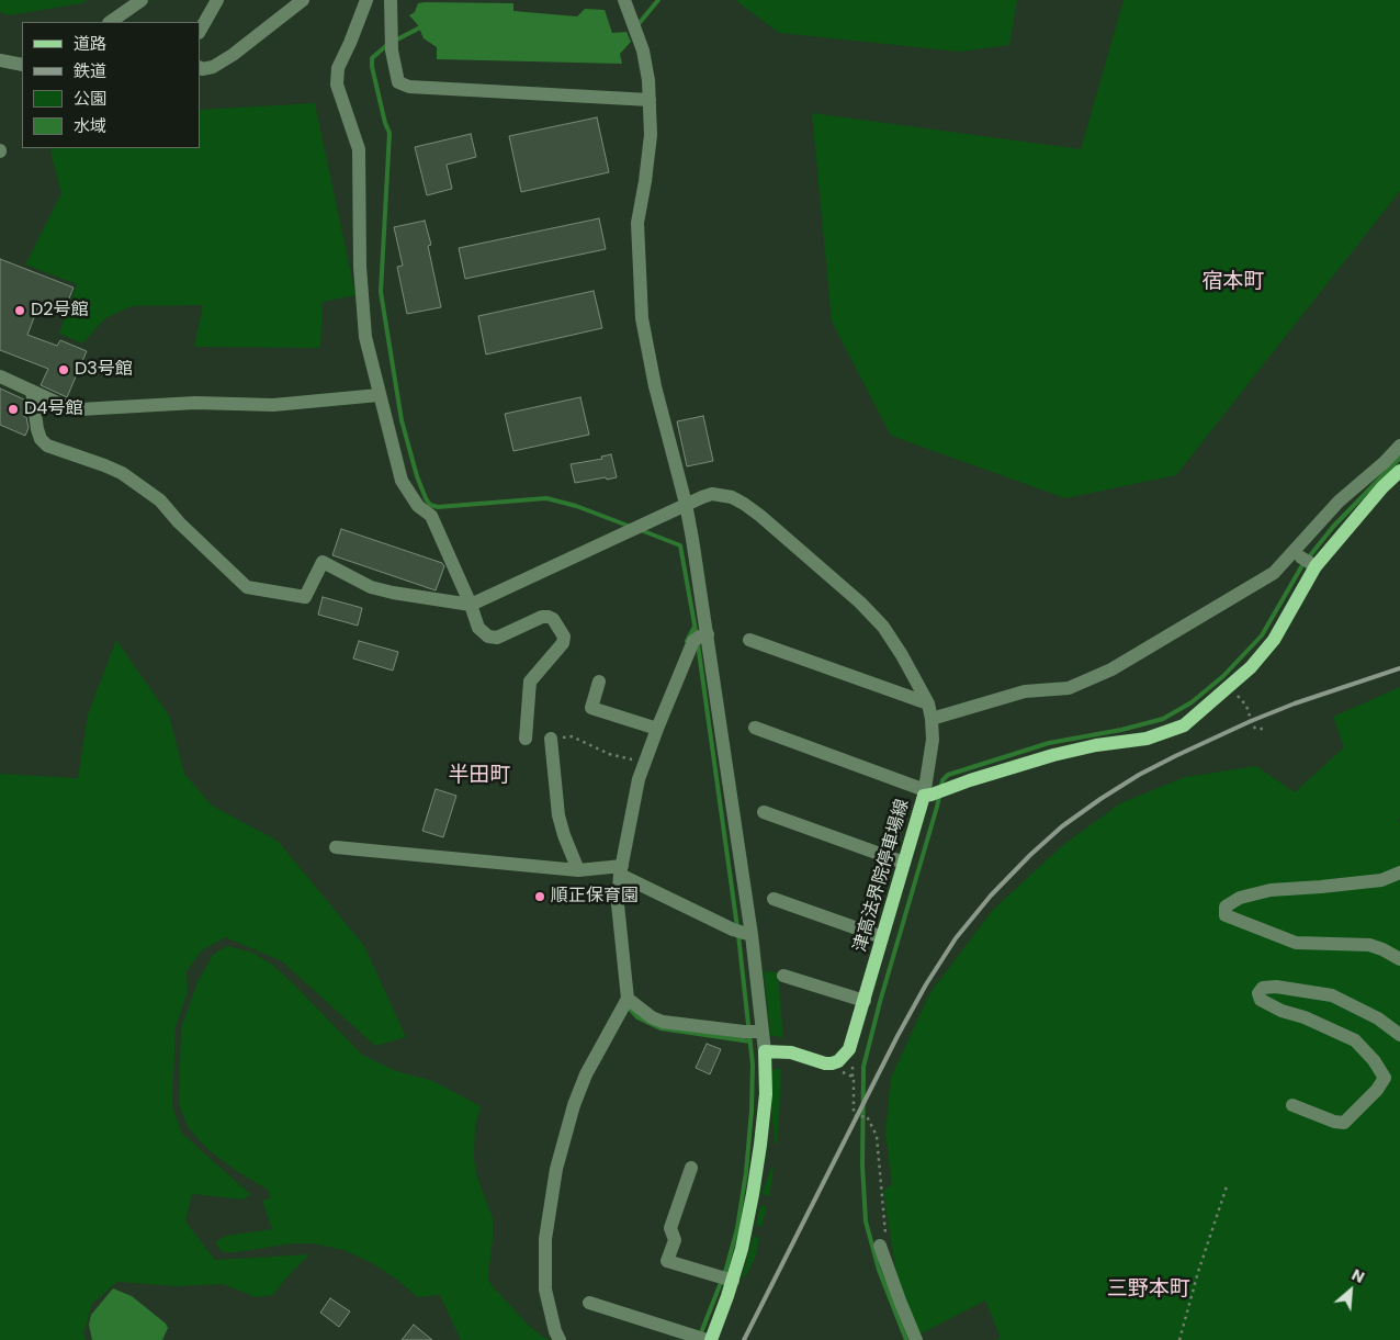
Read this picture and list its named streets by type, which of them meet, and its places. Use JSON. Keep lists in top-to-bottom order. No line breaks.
{"streets":{"main road":["津高法界院停車場線"]},"districts":["宿本町","半田町","三野本町"],"places":["D2号館","D3号館","D4号館","順正保育園"],"legend":["道路","鉄道","公園","水域"],"north":"top right"}
